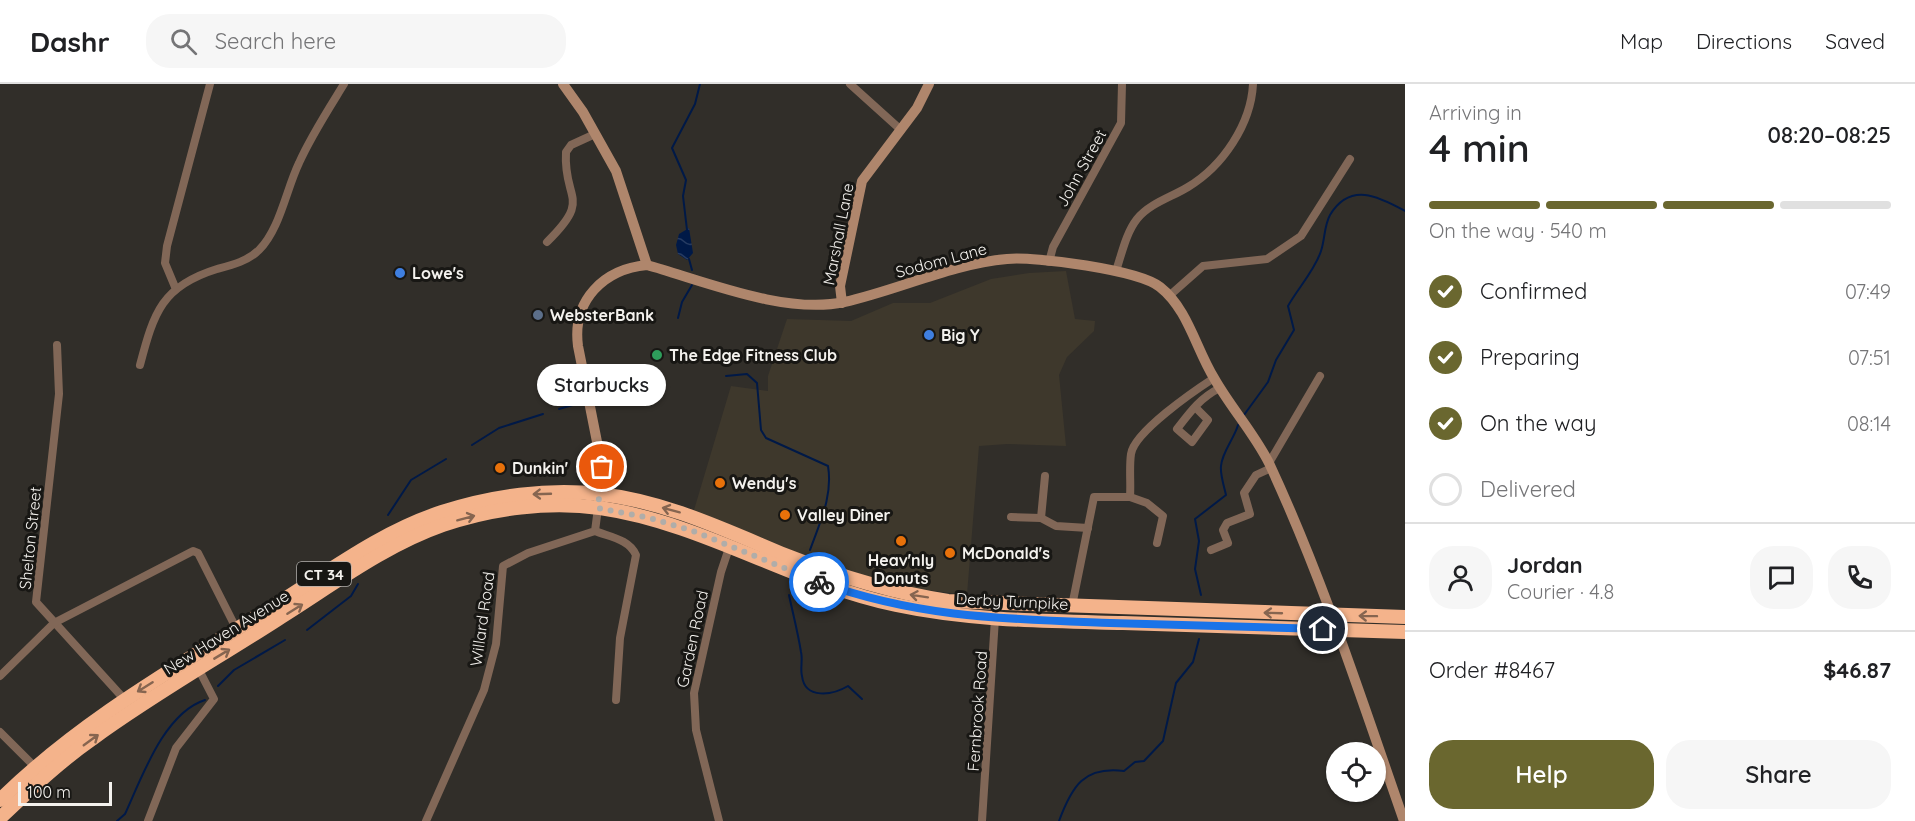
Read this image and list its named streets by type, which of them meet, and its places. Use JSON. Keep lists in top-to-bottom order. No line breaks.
{"streets":{"highway":["CT 34","Derby Turnpike","New Haven Avenue"],"street":["John Street","Marshall Lane","Sodom Lane","Shelton Street","Willard Road","Garden Road","Fernbrook Road"]},"crossings":[["John Street","Sodom Lane"],["Marshall Lane","Sodom Lane"],["Sodom Lane","Derby Turnpike"],["Sodom Lane","New Haven Avenue"],["Shelton Street","New Haven Avenue"],["Derby Turnpike","New Haven Avenue"],["Derby Turnpike","Garden Road"],["Derby Turnpike","Fernbrook Road"]],"places":["Lowe's","WebsterBank","Big Y","The Edge Fitness Club","Starbucks","Dunkin'","Wendy's","Valley Diner","Heav'nly Donuts","McDonald's"],"scale_bar":"100 m","page":{"header":"Dashr","search":"Search here","nav":["Map","Directions","Saved"],"heading":["4 min","Arriving in","08:20–08:25"],"panel":["Jordan","Courier · 4.8","Order #8467","$46.87"],"bar":"On the way · 540 m","list":[["Confirmed","07:49"],["Preparing","07:51"],["On the way","08:14"],"Delivered"],"bubble":"Starbucks","buttons":["Help","Share"],"scale":"100 m"}}
